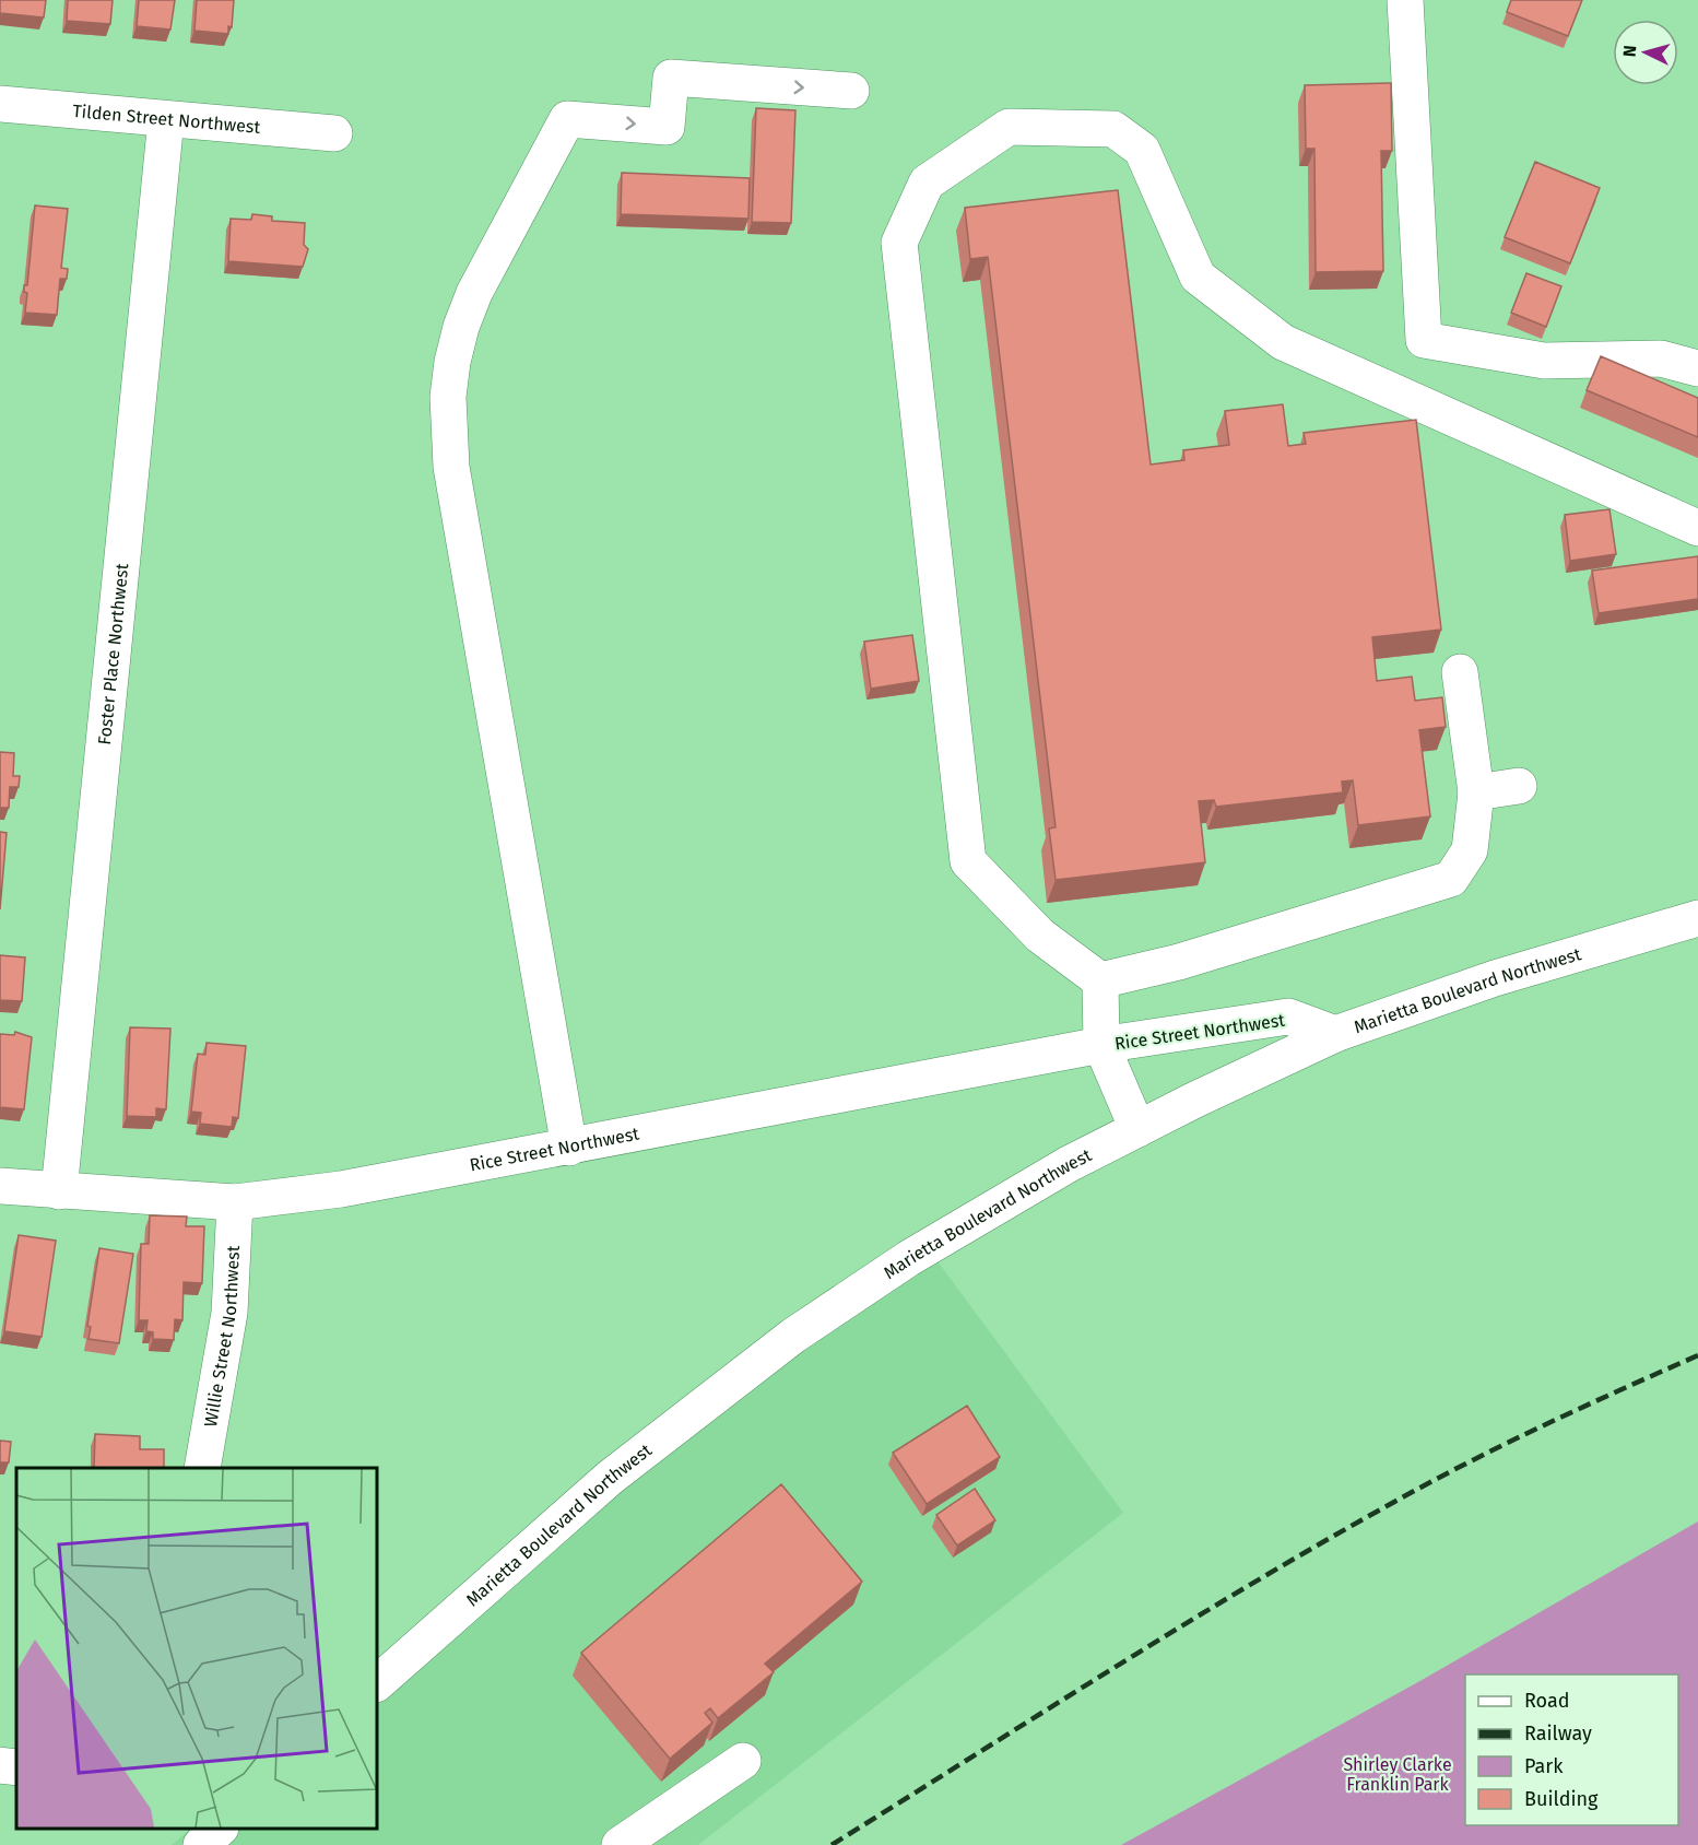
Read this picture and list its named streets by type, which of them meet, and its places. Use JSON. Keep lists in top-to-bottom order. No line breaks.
{"streets":{"street":["Tilden Street Northwest","Foster Place Northwest","Marietta Boulevard Northwest","Rice Street Northwest","Willie Street Northwest"]},"crossings":[["Tilden Street Northwest","Foster Place Northwest"],["Foster Place Northwest","Rice Street Northwest"],["Marietta Boulevard Northwest","Rice Street Northwest"],["Rice Street Northwest","Willie Street Northwest"]],"parks":["Shirley Clarke Franklin Park"],"legend":["Road","Railway","Park","Building"],"north":"left"}
